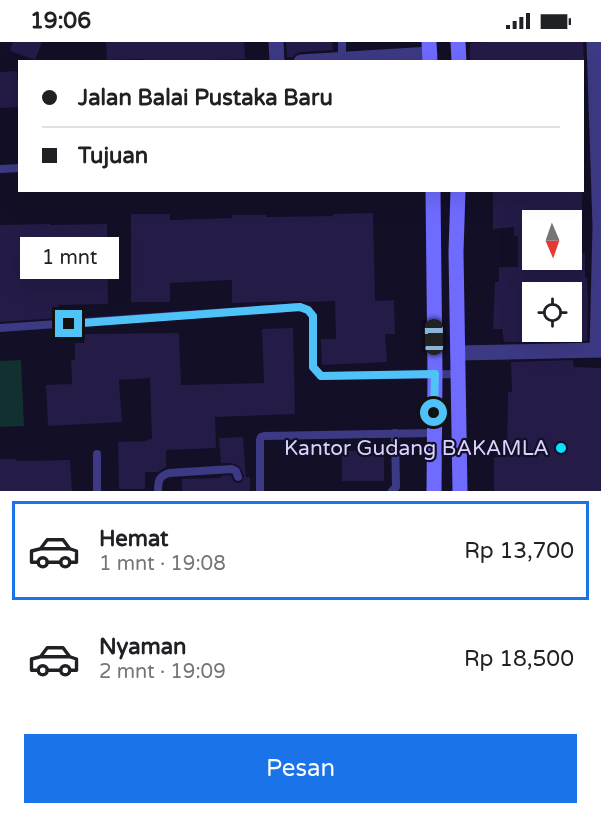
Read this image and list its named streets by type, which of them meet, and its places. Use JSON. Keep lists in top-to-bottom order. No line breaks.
{"places":["Kantor Gudang BAKAMLA"],"north":"bottom","page":{"status":"19:06","banner":["Jalan Balai Pustaka Baru","Tujuan"],"bubble":"1 mnt","list":[{"name":"Hemat","note":"1 mnt · 19:08","value":"Rp 13,700"},{"name":"Nyaman","note":"2 mnt · 19:09","value":"Rp 18,500"}],"buttons":"Pesan"}}
